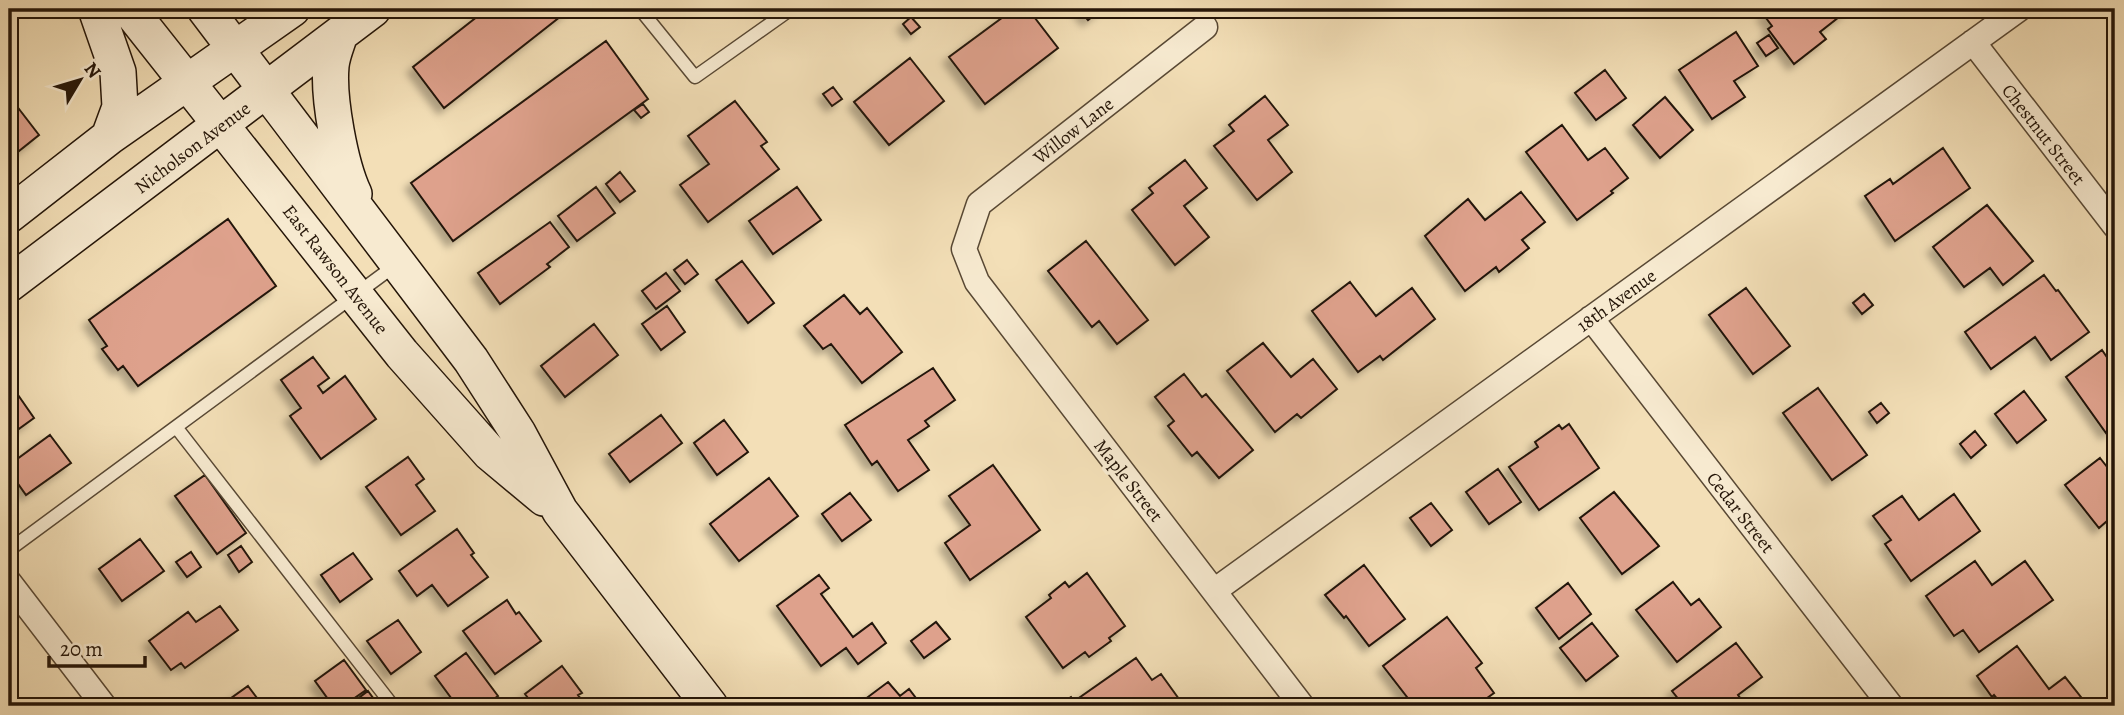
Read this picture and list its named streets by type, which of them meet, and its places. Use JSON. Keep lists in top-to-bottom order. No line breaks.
{"streets":{"main road":["Nicholson Avenue","East Rawson Avenue"],"street":["Willow Lane","Chestnut Street","18th Avenue","Maple Street","Cedar Street"]},"crossings":[["Willow Lane","Maple Street"],["Chestnut Street","18th Avenue"],["Nicholson Avenue","East Rawson Avenue"],["18th Avenue","Maple Street"],["18th Avenue","Cedar Street"]],"scale_bar":"20 m","north":"top right"}
